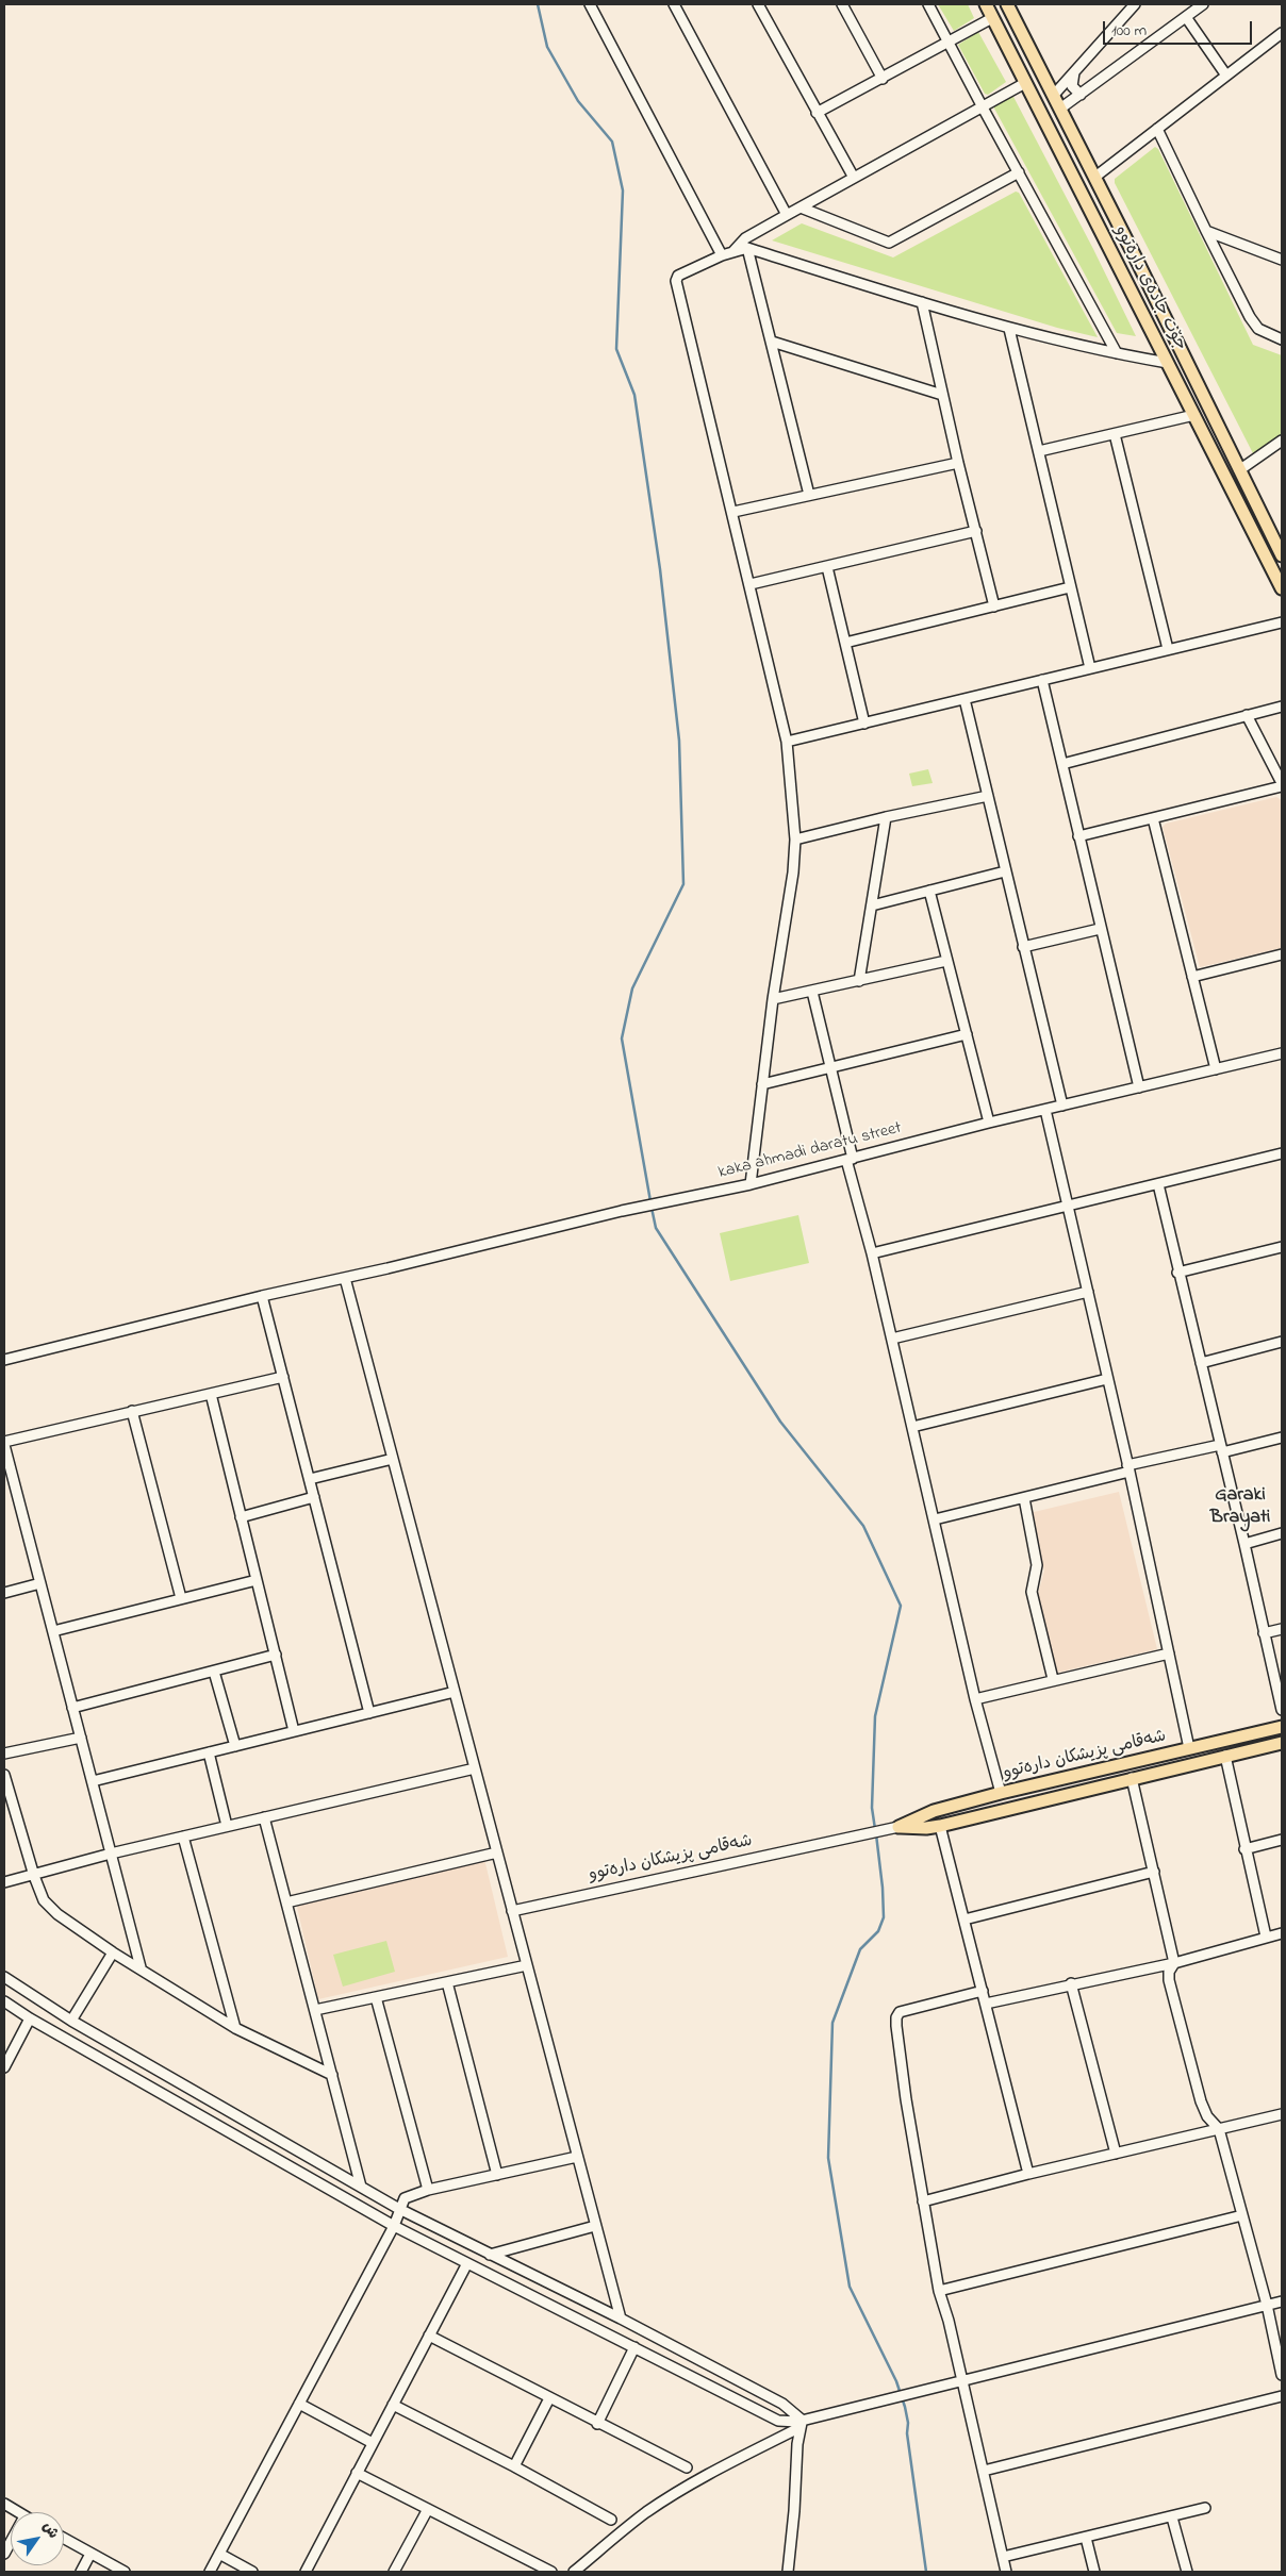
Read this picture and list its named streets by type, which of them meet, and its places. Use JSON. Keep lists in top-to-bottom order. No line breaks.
{"streets":{"main road":["جۆت جادەی دارەتوو","شەقامی پزیشکان دارەتوو"],"street":["kaka ahmadi daratu street"]},"districts":["Garaki Brayati"],"scale_bar":"100 m","north":"top right"}
